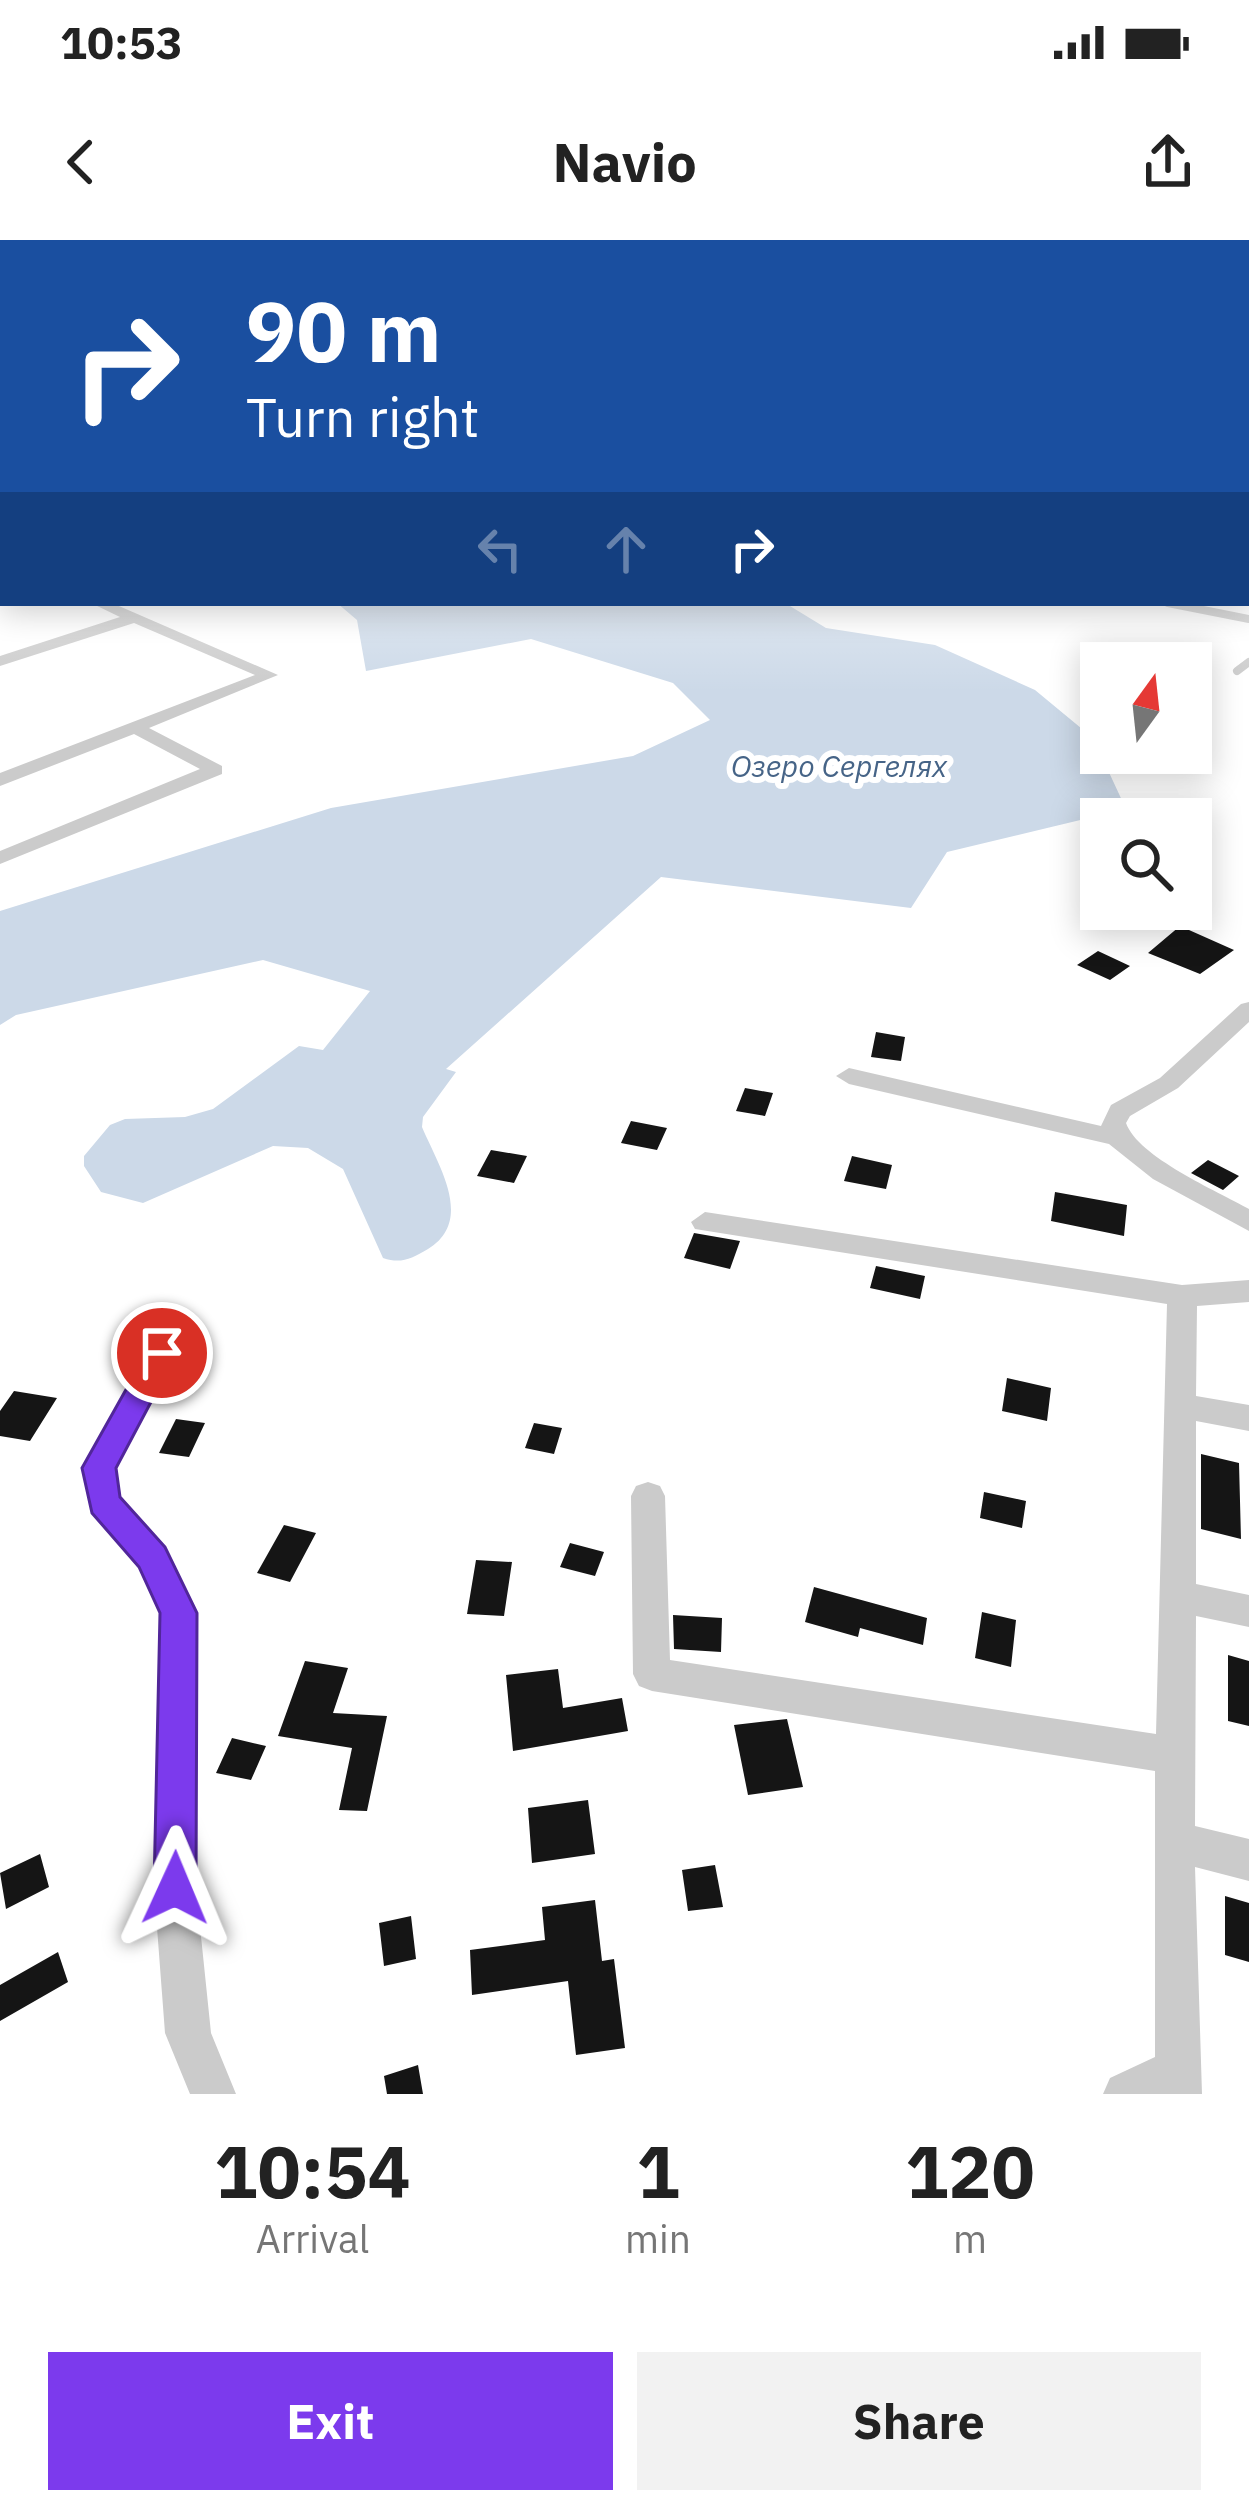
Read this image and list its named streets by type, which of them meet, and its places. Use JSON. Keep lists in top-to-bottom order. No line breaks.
{"water":["Озеро Сергелях"],"north":"top","page":{"status":"10:53","header":"Navio","turn":["90 m","Turn right"],"eta":["10:54","Arrival","1","min","120","m"],"buttons":["Exit","Share"]}}
